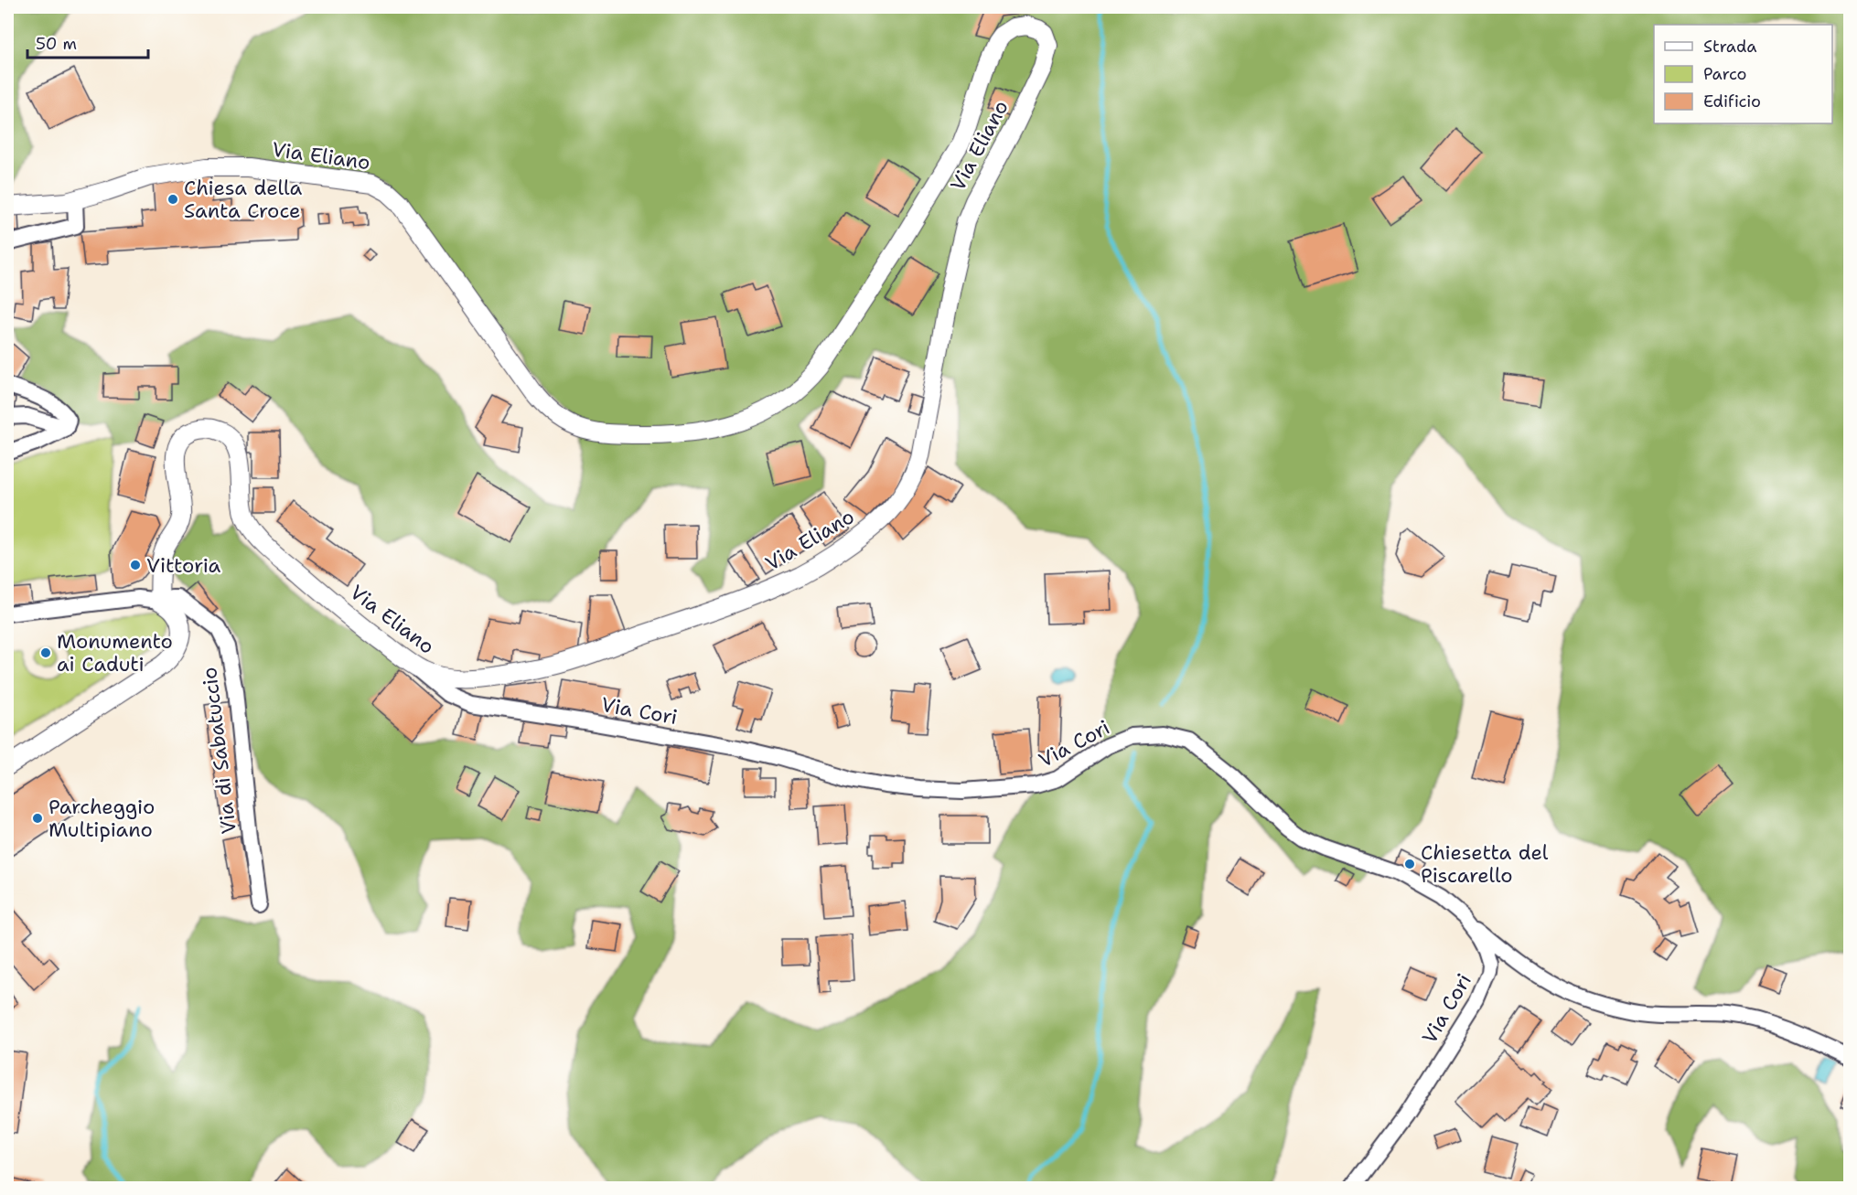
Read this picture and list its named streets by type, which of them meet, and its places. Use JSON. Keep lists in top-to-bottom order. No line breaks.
{"streets":{"street":["Via Eliano","Via Cori","Via di Sabatuccio"]},"crossings":[["Via Eliano","Via Cori"],["Via Eliano","Via di Sabatuccio"]],"places":["Chiesa della Santa Croce","Vittoria","Monumento ai Caduti","Parcheggio Multipiano","Chiesetta del Piscarello"],"legend":["Strada","Parco","Edificio"],"scale_bar":"50 m"}
